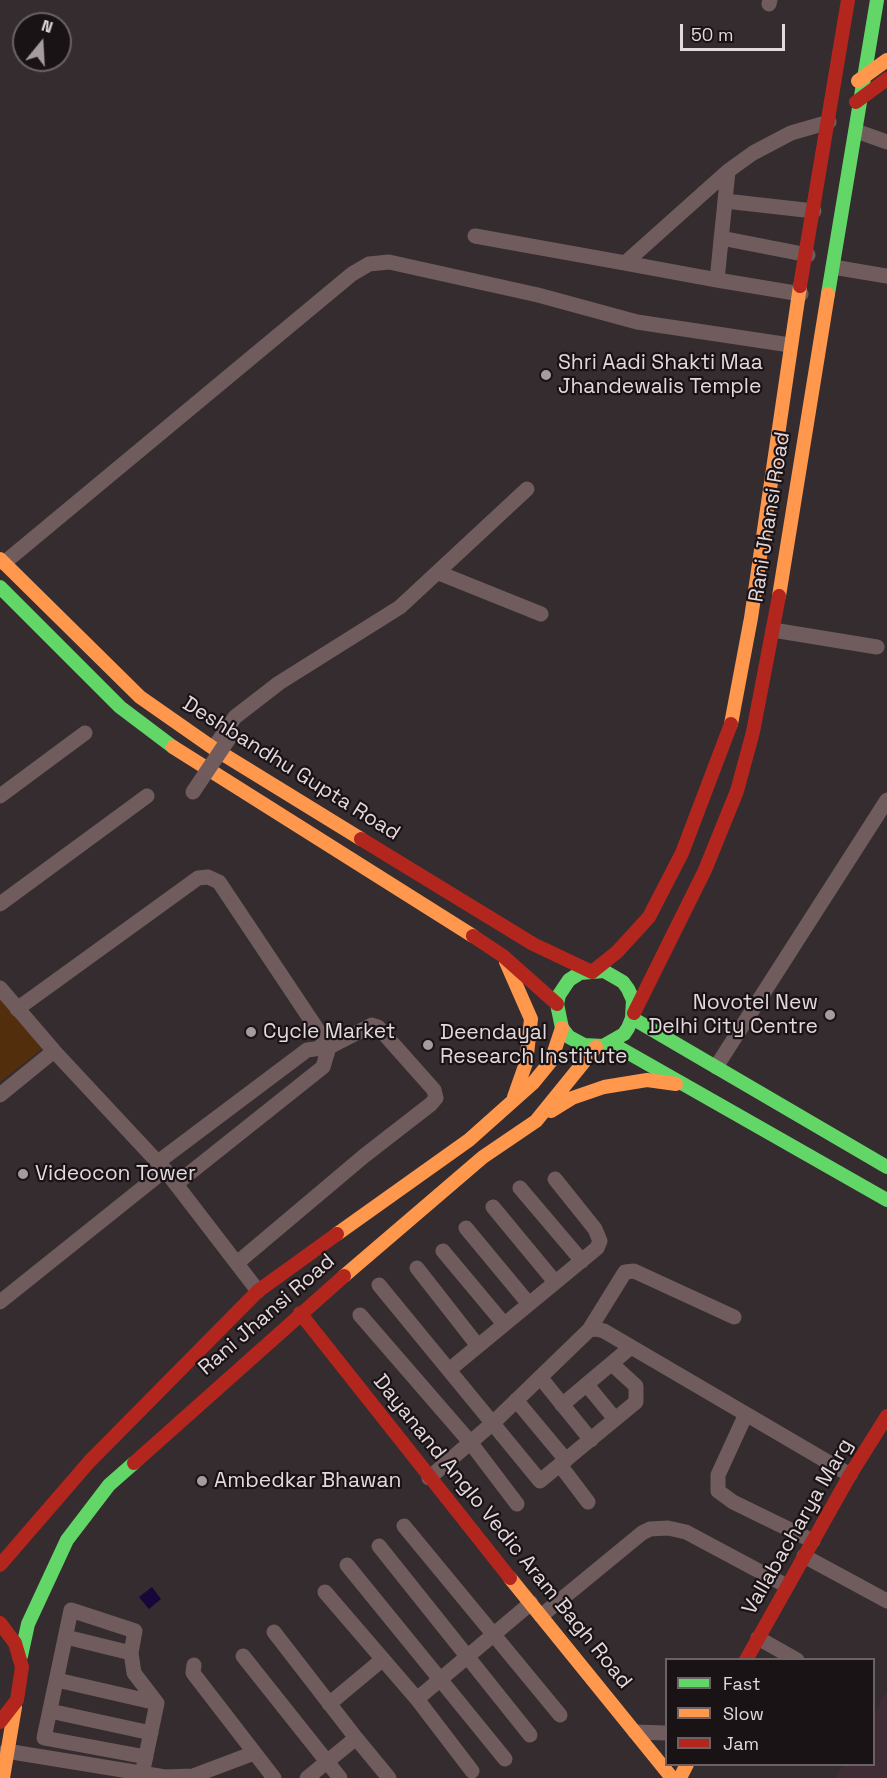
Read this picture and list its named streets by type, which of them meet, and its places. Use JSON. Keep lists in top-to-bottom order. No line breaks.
{"streets":{"main road":["Rani Jhansi Road","Deshbandhu Gupta Road","Vallabacharya Marg","Dayanand Anglo Vedic Aram Bagh Road"]},"crossings":[["Rani Jhansi Road","Deshbandhu Gupta Road"],["Rani Jhansi Road","Dayanand Anglo Vedic Aram Bagh Road"]],"places":["Shri Aadi Shakti Maa Jhandewalis Temple","Novotel New Delhi City Centre","Cycle Market","Deendayal Research Institute","Videocon Tower","Ambedkar Bhawan"],"legend":["Fast","Slow","Jam"],"scale_bar":"50 m","north":"top"}
